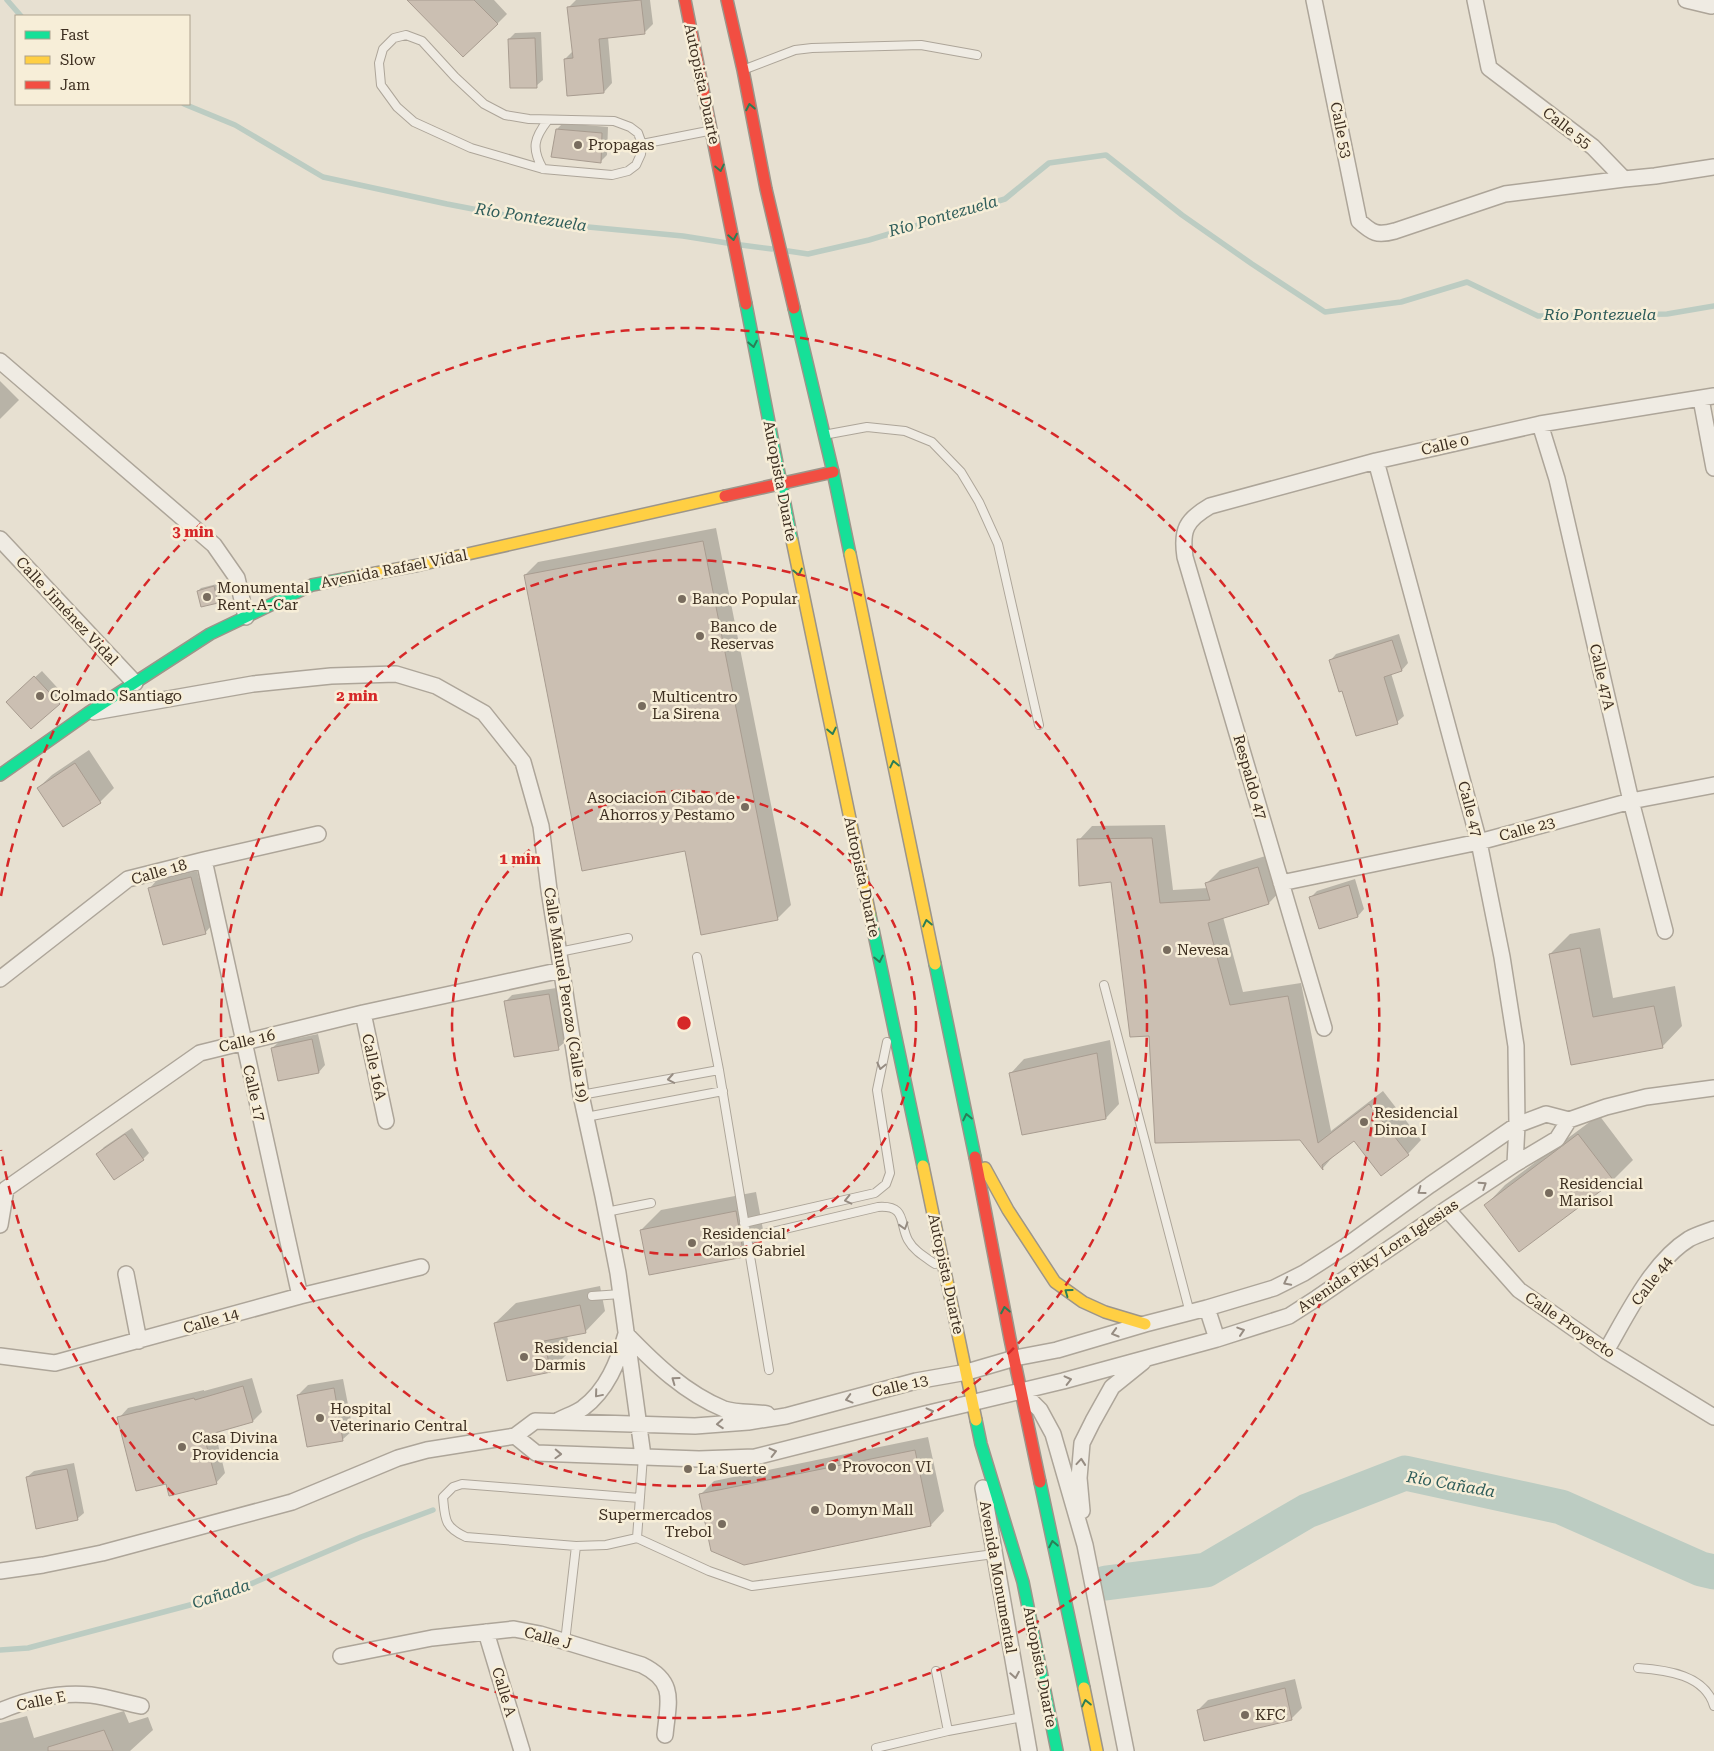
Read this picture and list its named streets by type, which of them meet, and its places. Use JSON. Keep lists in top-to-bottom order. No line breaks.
{"streets":{"main road":["Autopista Duarte","Avenida Rafael Vidal"],"street":["Calle 55","Calle 53","Calle 0","Calle Jiménez Vidal","Calle 47A","Respaldo 47","Calle 47","Calle 23","Calle 18","Calle Manuel Perozo (Calle 19)","Calle 16","Calle 16A","Calle 17","Avenida Piky Lora Iglesias","Calle 44","Calle 14","Calle Proyecto","Calle 13","Avenida Monumental","Calle J","Calle A","Calle E"]},"crossings":[["Autopista Duarte","Avenida Rafael Vidal"],["Autopista Duarte","Avenida Piky Lora Iglesias"],["Autopista Duarte","Calle 13"],["Autopista Duarte","Avenida Monumental"],["Calle 55","Calle 53"],["Calle 0","Calle 47A"],["Calle 0","Respaldo 47"],["Calle 0","Calle 47"],["Avenida Rafael Vidal","Calle Jiménez Vidal"],["Avenida Rafael Vidal","Calle Manuel Perozo (Calle 19)"],["Calle 47A","Calle 23"],["Respaldo 47","Calle 23"],["Calle 47","Calle 23"],["Calle 47","Avenida Piky Lora Iglesias"],["Calle 18","Calle 17"],["Calle Manuel Perozo (Calle 19)","Calle 16"],["Calle Manuel Perozo (Calle 19)","Avenida Piky Lora Iglesias"],["Calle 16","Calle 16A"],["Calle 16","Calle 17"],["Calle 17","Calle 14"],["Avenida Piky Lora Iglesias","Calle Proyecto"],["Avenida Piky Lora Iglesias","Calle 13"],["Avenida Piky Lora Iglesias","Avenida Monumental"],["Calle 44","Calle Proyecto"],["Calle J","Calle A"]],"one_way":["Calle 13"],"water":["Río Pontezuela","Río Cañada","Cañada"],"places":["Propagas","Monumental Rent-A-Car","Banco Popular","Banco de Reservas","Colmado Santiago","Multicentro La Sirena","Asociacion Cibao de Ahorros y Pestamo","Nevesa","Residencial Dinoa I","Residencial Marisol","Residencial Carlos Gabriel","Residencial Darmis","Hospital Veterinario Central","Casa Divina Providencia","Provocon VI","La Suerte","Domyn Mall","Supermercados Trebol","KFC"],"legend":["Fast","Slow","Jam"],"rings":["3 min","2 min","1 min"]}
